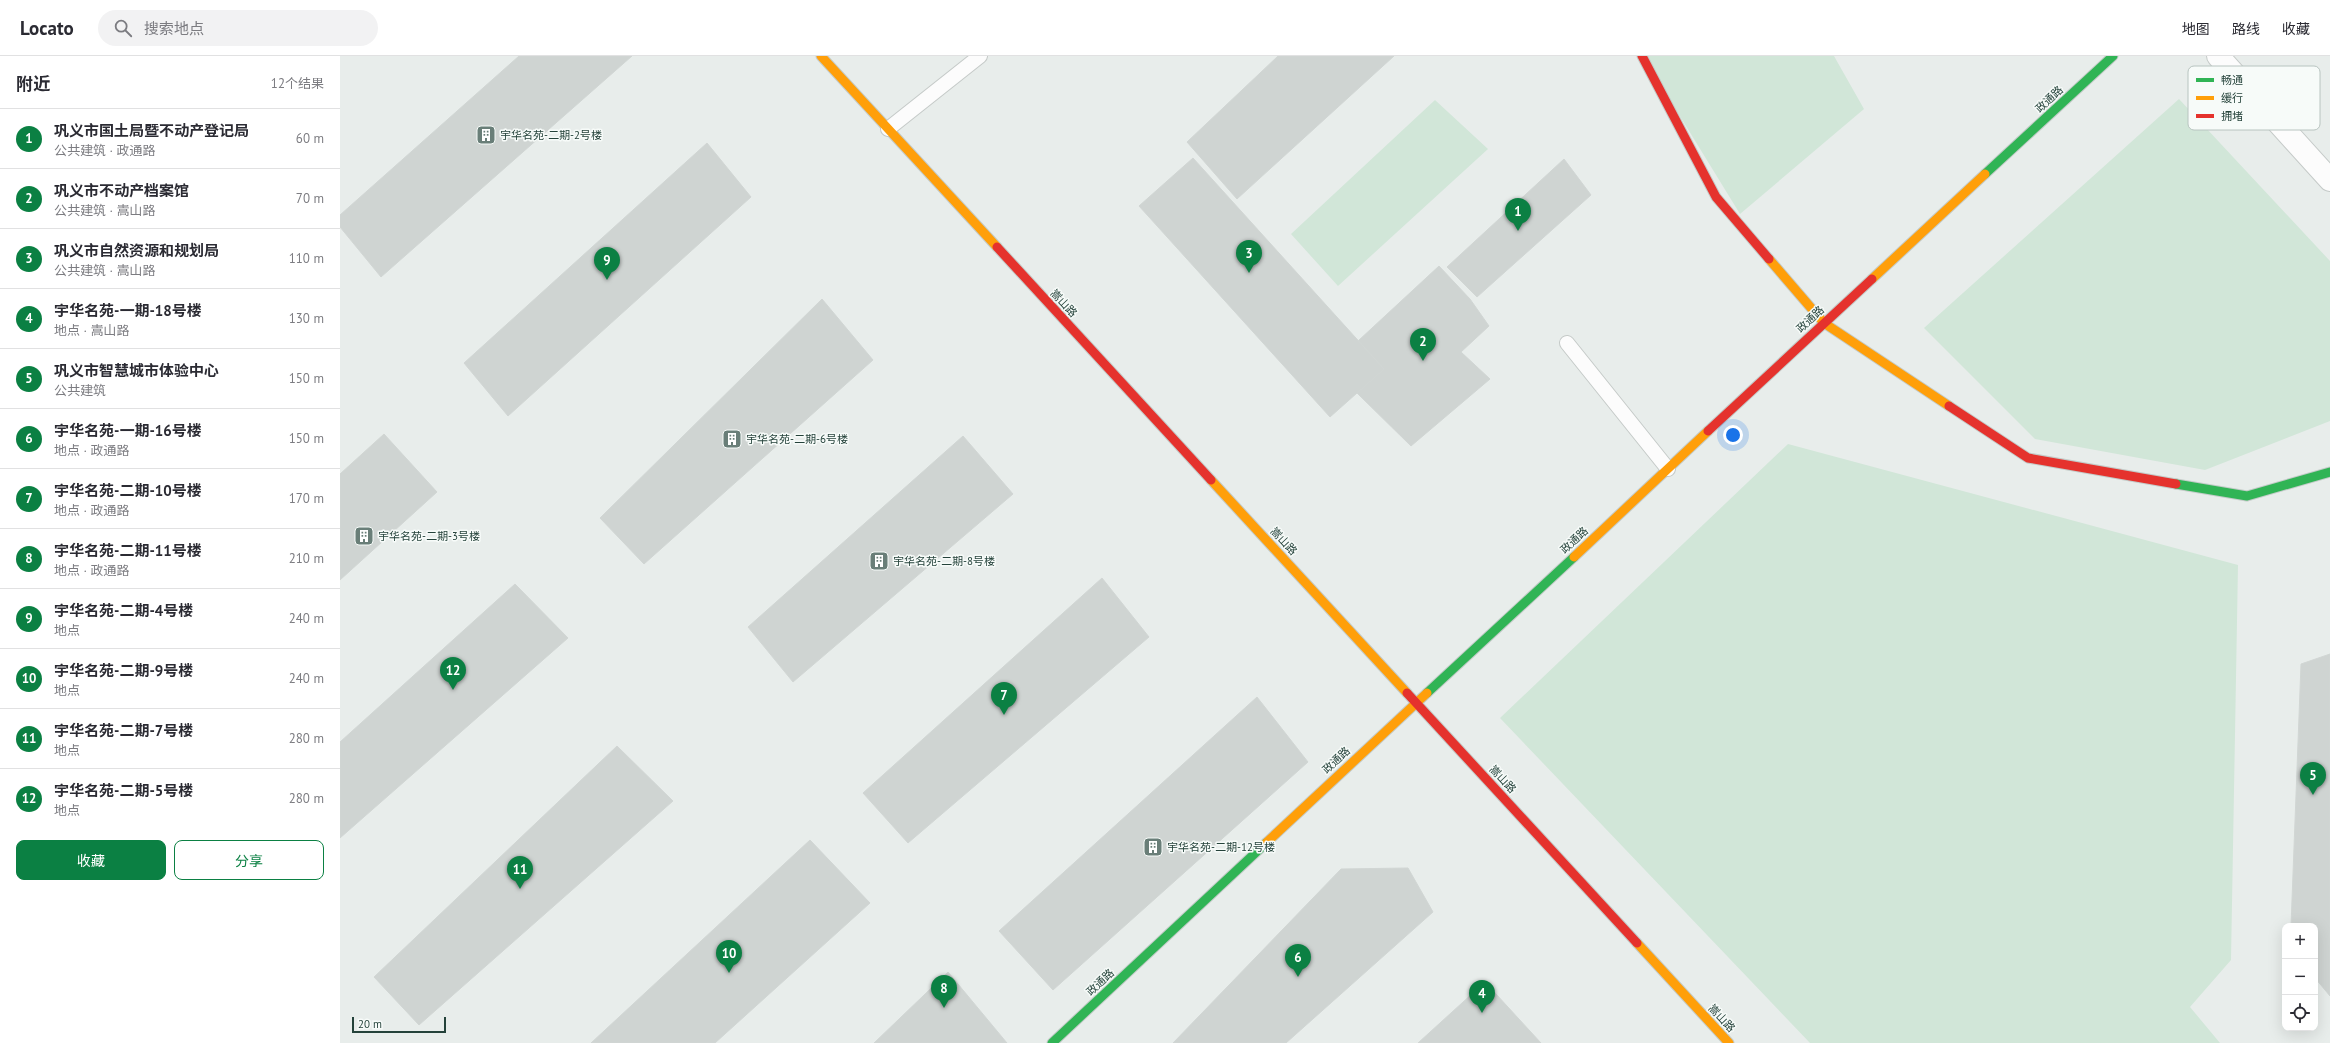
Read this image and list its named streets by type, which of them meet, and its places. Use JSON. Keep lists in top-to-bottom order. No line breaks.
{"streets":{"street":["政通路","嵩山路"]},"crossings":[["政通路","嵩山路"]],"places":{"building":["宇华名苑-二期-2号楼","宇华名苑-二期-6号楼","宇华名苑-二期-3号楼","宇华名苑-二期-8号楼","宇华名苑-二期-12号楼"]},"legend":["畅通","缓行","拥堵"],"scale_bar":"20 m","page":{"header":"Locato","search":"搜索地点","nav":["地图","路线","收藏"],"heading":["附近","12个结果"],"list":[{"mark":"1","name":"巩义市国土局暨不动产登记局","note":"公共建筑 · 政通路","value":"60 m"},{"mark":"2","name":"巩义市不动产档案馆","note":"公共建筑 · 嵩山路","value":"70 m"},{"mark":"3","name":"巩义市自然资源和规划局","note":"公共建筑 · 嵩山路","value":"110 m"},{"mark":"4","name":"宇华名苑-一期-18号楼","note":"地点 · 嵩山路","value":"130 m"},{"mark":"5","name":"巩义市智慧城市体验中心","note":"公共建筑","value":"150 m"},{"mark":"6","name":"宇华名苑-一期-16号楼","note":"地点 · 政通路","value":"150 m"},{"mark":"7","name":"宇华名苑-二期-10号楼","note":"地点 · 政通路","value":"170 m"},{"mark":"8","name":"宇华名苑-二期-11号楼","note":"地点 · 政通路","value":"210 m"},{"mark":"9","name":"宇华名苑-二期-4号楼","note":"地点","value":"240 m"},{"mark":"10","name":"宇华名苑-二期-9号楼","note":"地点","value":"240 m"},{"mark":"11","name":"宇华名苑-二期-7号楼","note":"地点","value":"280 m"},{"mark":"12","name":"宇华名苑-二期-5号楼","note":"地点","value":"280 m"}],"pins":["1","3","9","2","12","7","5","11","10","6","8","4"],"buttons":["收藏","分享"],"map_buttons":["+","−"],"scale":"20 m"}}
